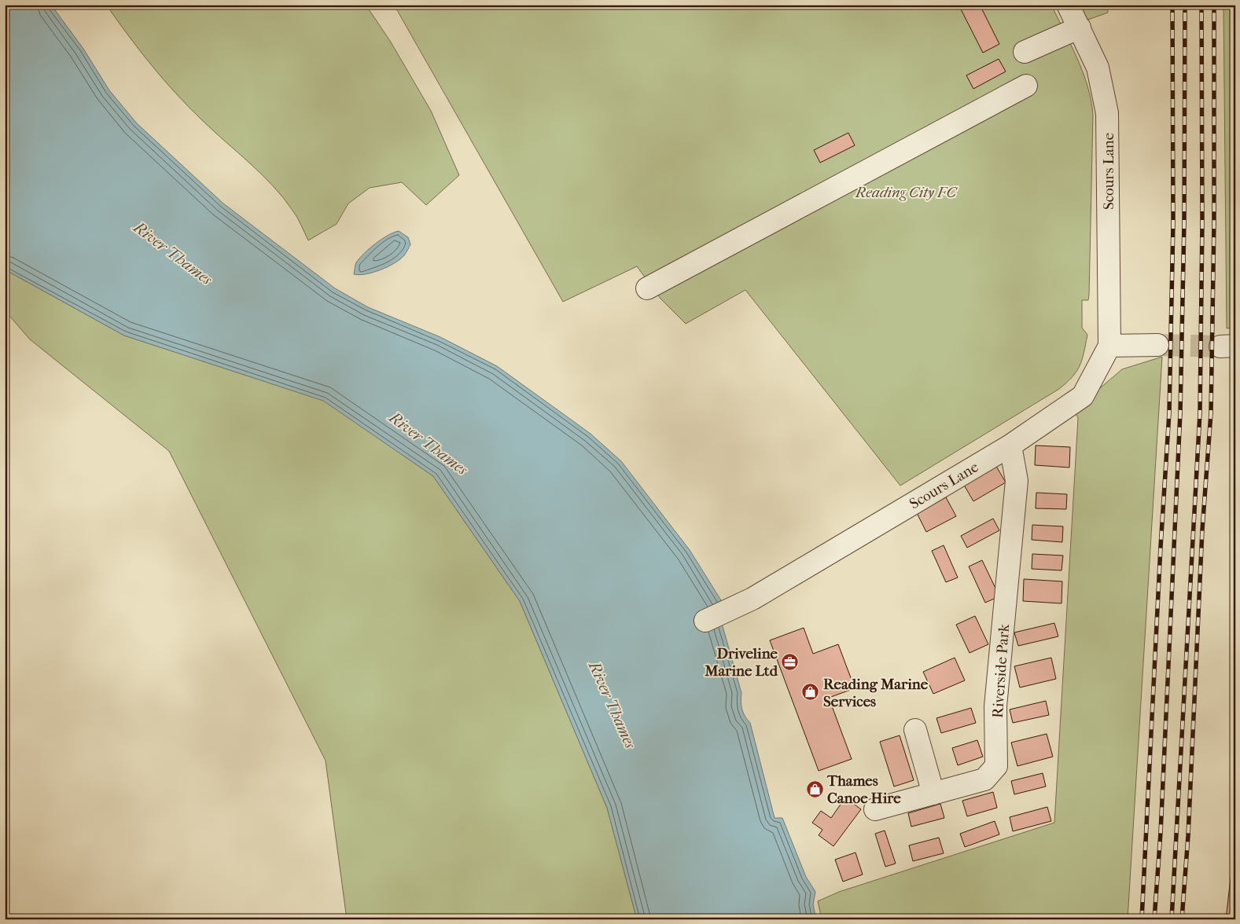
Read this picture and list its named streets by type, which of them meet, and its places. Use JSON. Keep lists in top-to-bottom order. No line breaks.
{"streets":{"street":["Scours Lane","Riverside Park"]},"crossings":[["Scours Lane","Riverside Park"]],"water":["River Thames"],"parks":["Reading City FC"],"places":{"office":["Driveline Marine Ltd"],"shop":["Reading Marine Services","Thames Canoe Hire"]}}
